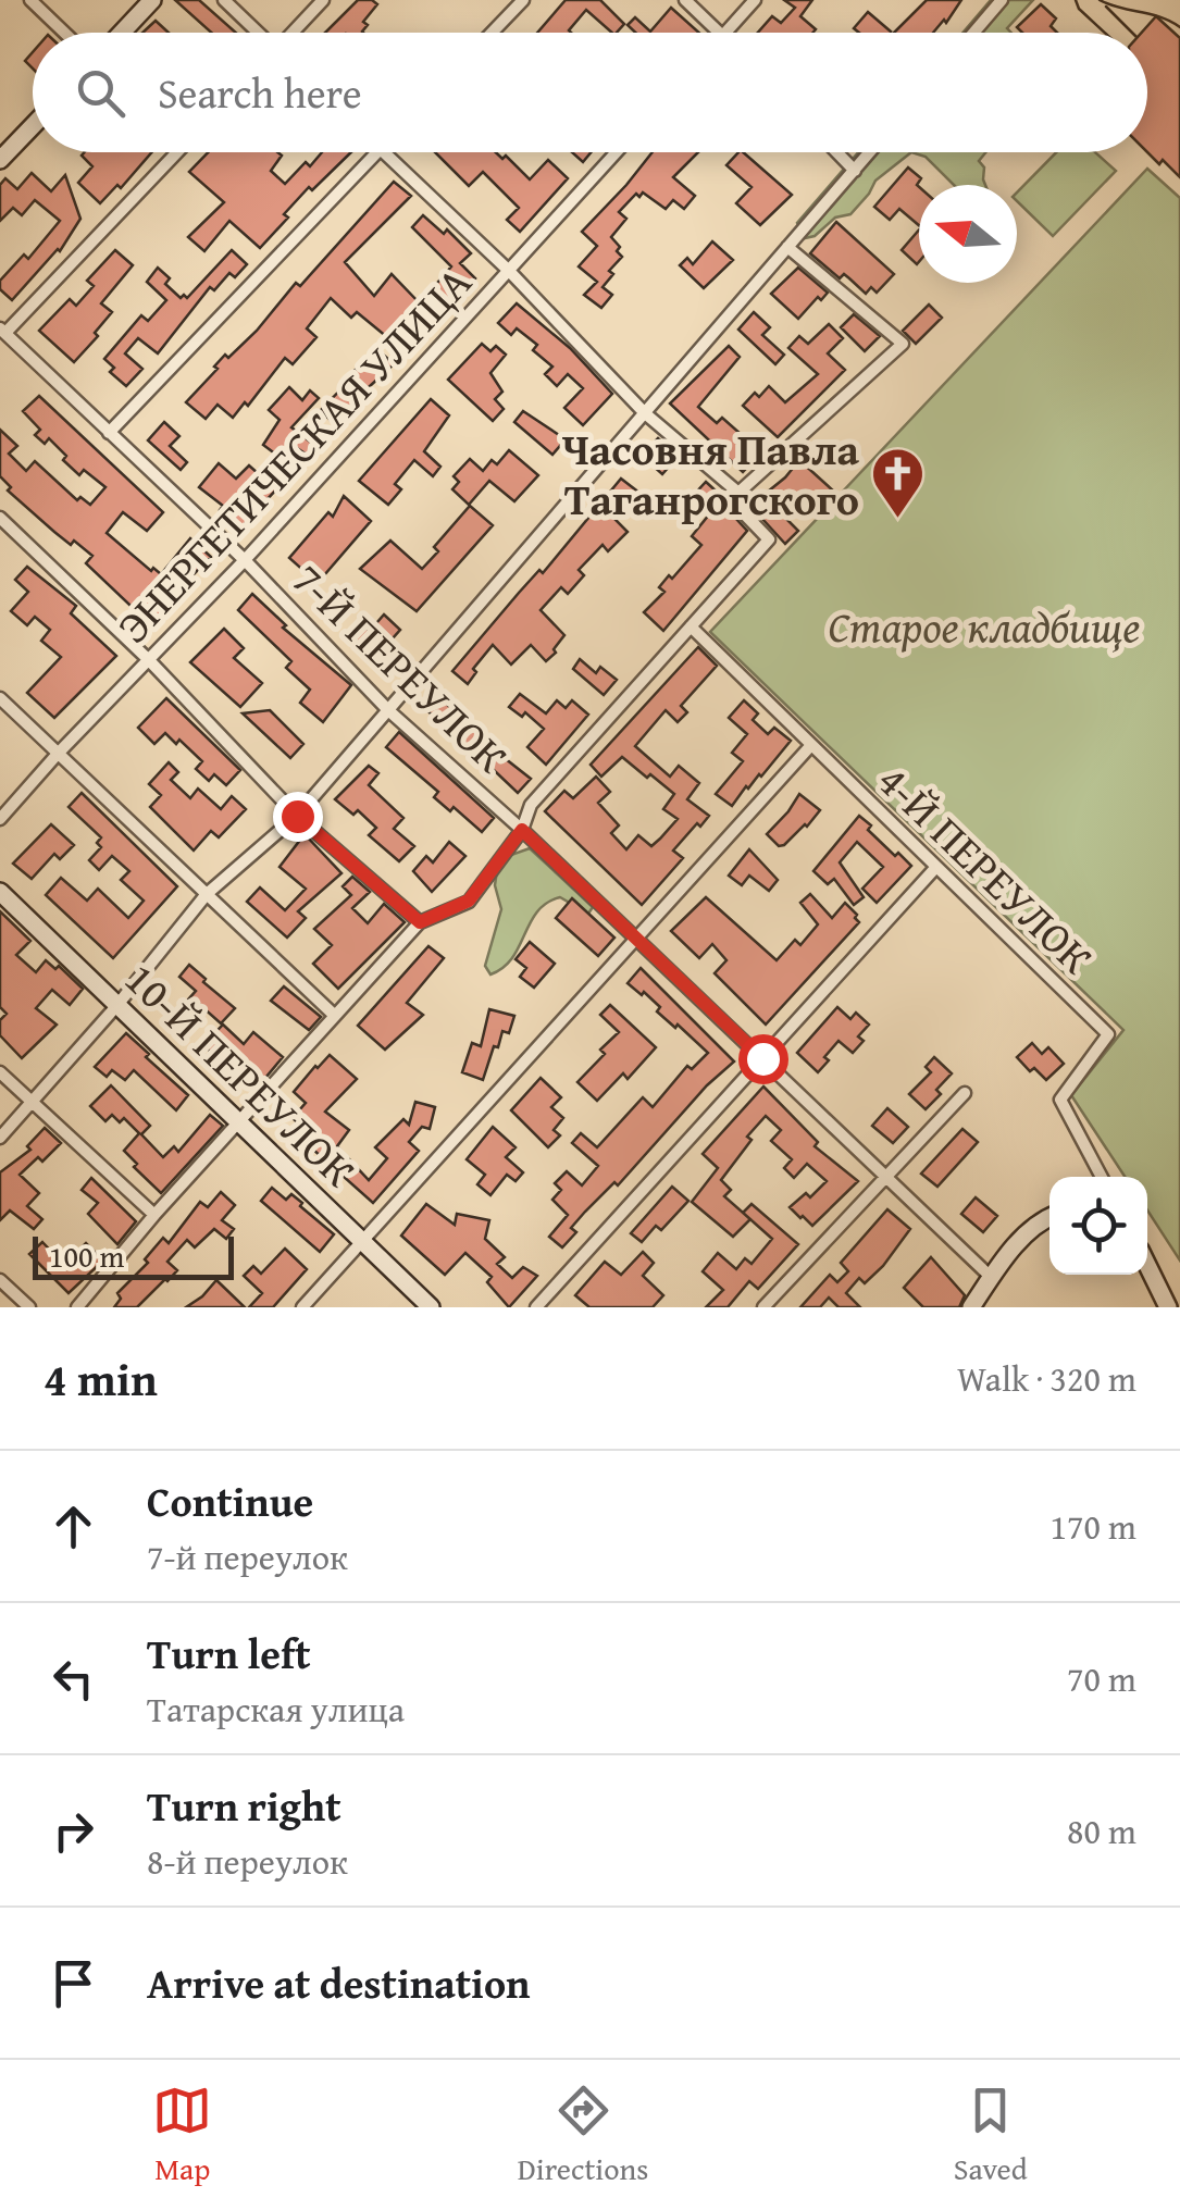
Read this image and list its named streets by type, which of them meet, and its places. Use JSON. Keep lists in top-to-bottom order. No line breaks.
{"streets":{"street":["ЭНЕРГЕТИЧЕСКАЯ УЛИЦА","7-Й ПЕРЕУЛОК","4-Й ПЕРЕУЛОК","10-Й ПЕРЕУЛОК"]},"crossings":[["ЭНЕРГЕТИЧЕСКАЯ УЛИЦА","7-Й ПЕРЕУЛОК"]],"parks":["Старое кладбище"],"places":{"church":["Часовня Павла Таганрогского"]},"scale_bar":"100 m","north":"left","page":{"search":"Search here","scale":"100 m","heading":["4 min","Walk · 320 m"],"list":[["Continue","7-й переулок","170 m"],["Turn left","Татарская улица","70 m"],["Turn right","8-й переулок","80 m"],"Arrive at destination"],"nav":["Map","Directions","Saved"]}}
